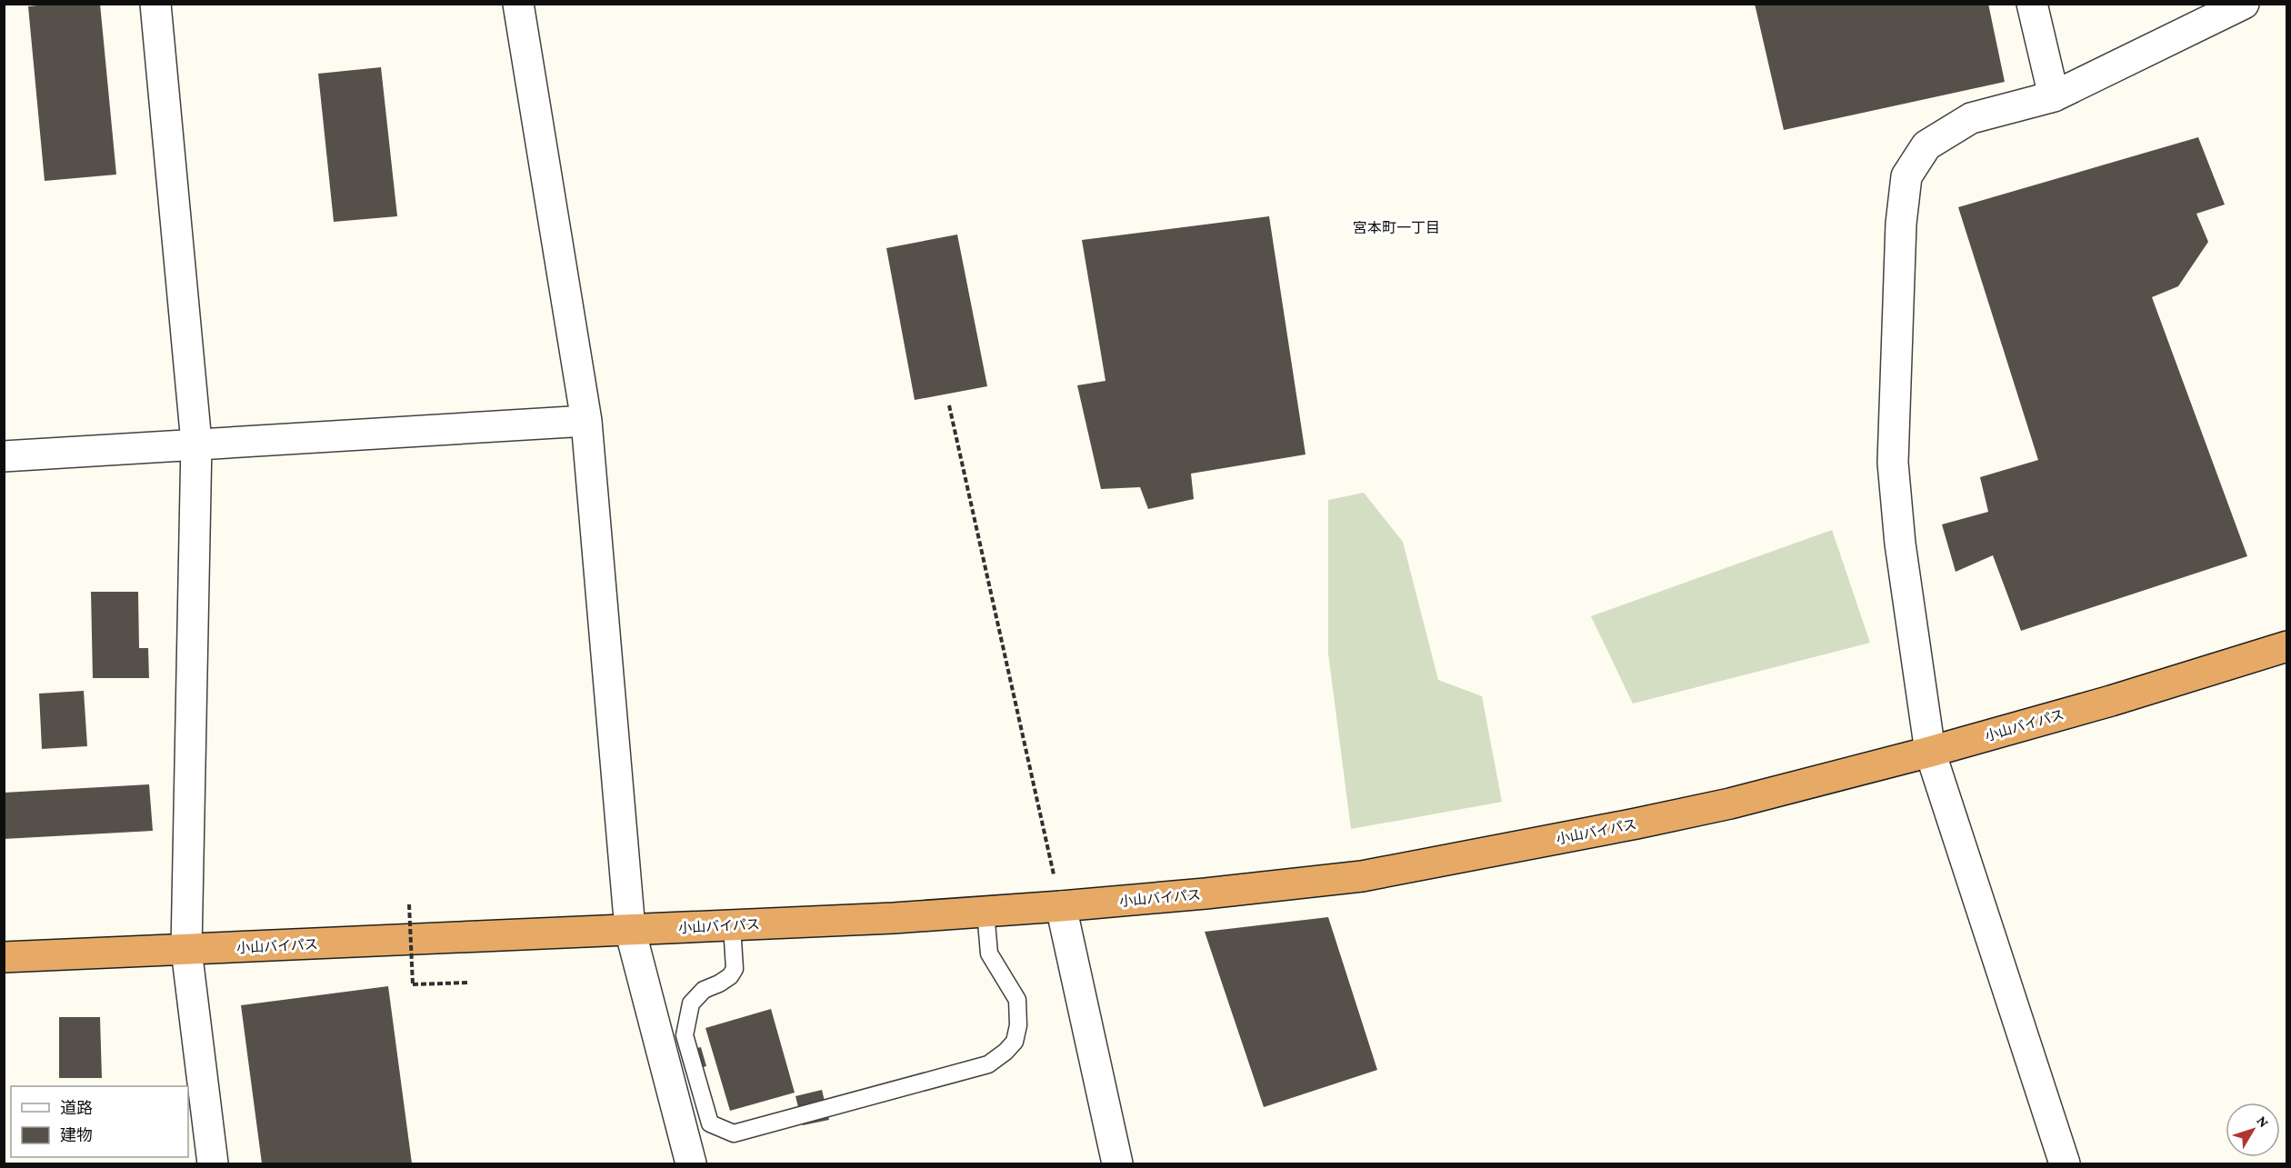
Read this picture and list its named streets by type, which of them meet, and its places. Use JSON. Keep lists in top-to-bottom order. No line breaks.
{"streets":{"highway":["小山バイパス"]},"districts":["宮本町一丁目"],"legend":["道路","建物"],"north":"top right"}
